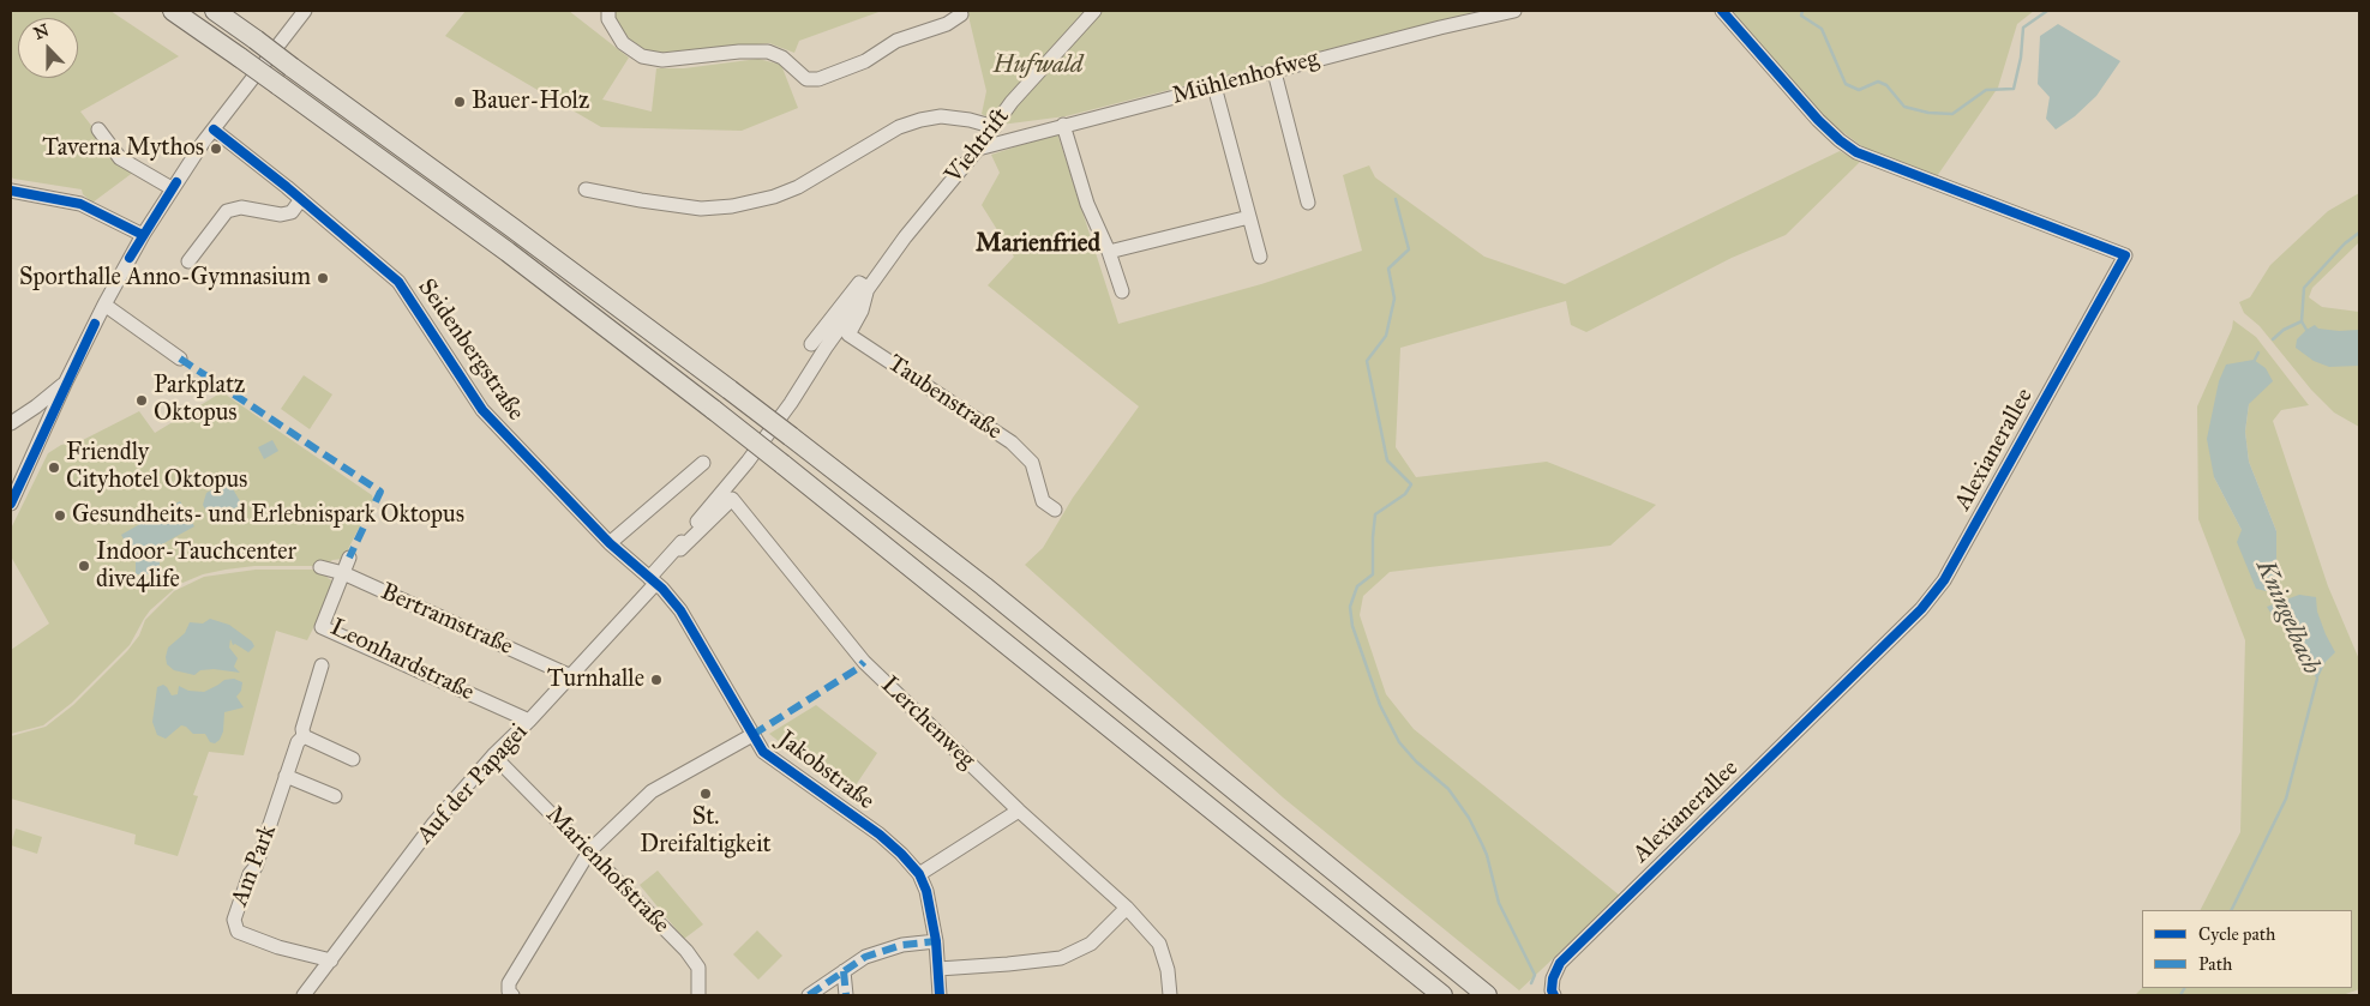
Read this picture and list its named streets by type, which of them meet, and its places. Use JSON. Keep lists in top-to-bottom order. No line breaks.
{"streets":{"street":["Mühlenhofweg","Viehtrift","Seidenbergstraße","Taubenstraße","Alexianerallee","Bertramstraße","Leonhardstraße","Lerchenweg","Jakobstraße","Auf der Papagei","Am Park","Marienhofstraße"]},"crossings":[["Mühlenhofweg","Viehtrift"],["Viehtrift","Taubenstraße"],["Viehtrift","Auf der Papagei"],["Seidenbergstraße","Jakobstraße"],["Seidenbergstraße","Auf der Papagei"],["Bertramstraße","Leonhardstraße"],["Bertramstraße","Auf der Papagei"],["Leonhardstraße","Auf der Papagei"],["Lerchenweg","Auf der Papagei"],["Jakobstraße","Auf der Papagei"],["Auf der Papagei","Am Park"],["Auf der Papagei","Marienhofstraße"]],"districts":["Marienfried"],"water":["Kningelbach"],"parks":["Hufwald"],"places":["Bauer-Holz","Taverna Mythos","Sporthalle Anno-Gymnasium","Parkplatz Oktopus","Friendly Cityhotel Oktopus","Gesundheits- und Erlebnispark Oktopus","Indoor-Tauchcenter dive4life","Turnhalle","St. Dreifaltigkeit"],"legend":["Cycle path","Path"],"north":"top"}
